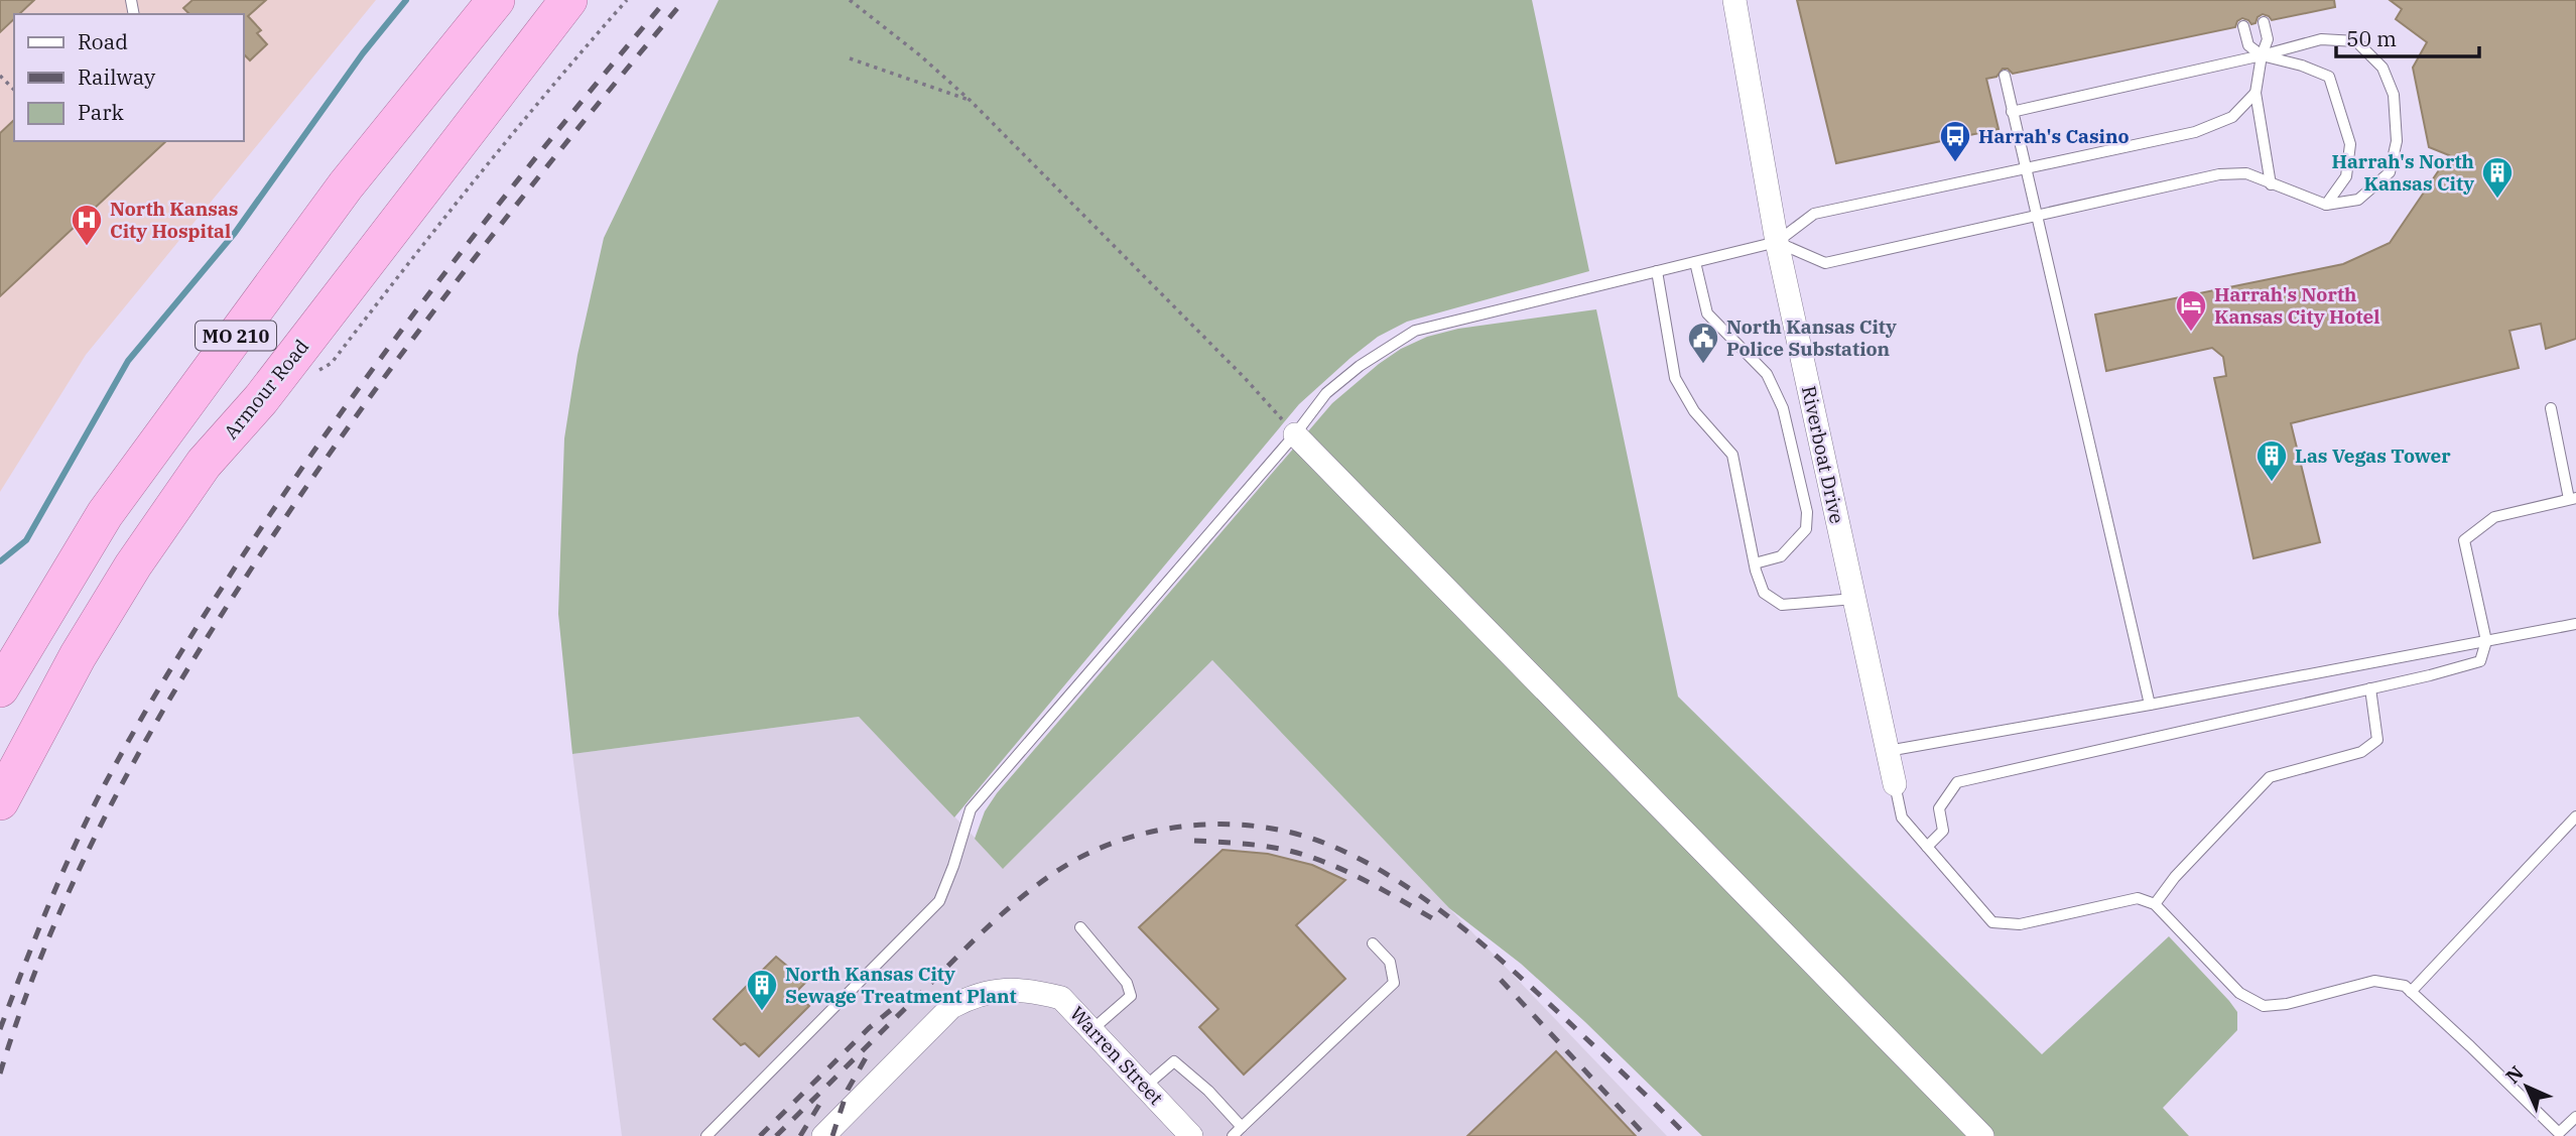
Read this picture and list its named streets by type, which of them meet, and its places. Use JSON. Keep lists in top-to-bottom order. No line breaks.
{"streets":{"highway":["MO 210","Armour Road"],"street":["Riverboat Drive","Warren Street"]},"places":{"bus stop":["Harrah's Casino"],"building":["Harrah's North Kansas City","Las Vegas Tower","North Kansas City Sewage Treatment Plant"],"hospital":["North Kansas City Hospital"],"hotel":["Harrah's North Kansas City Hotel"],"public building":["North Kansas City Police Substation"]},"legend":["Road","Railway","Park"],"scale_bar":"50 m","north":"top left"}
